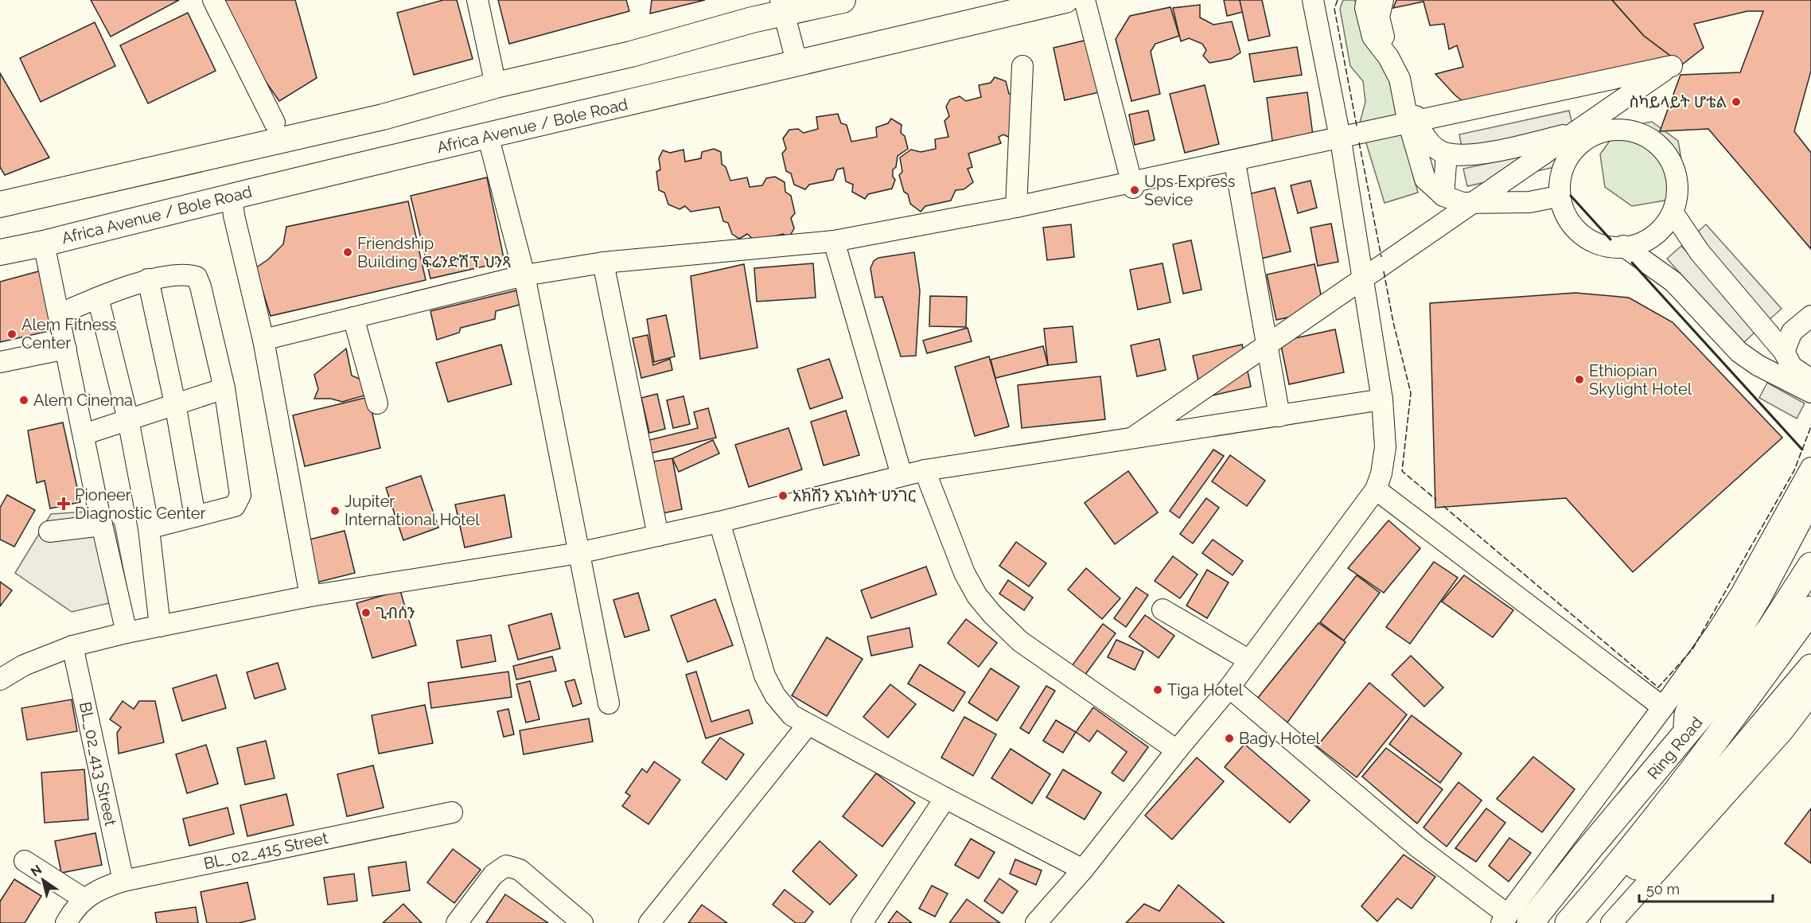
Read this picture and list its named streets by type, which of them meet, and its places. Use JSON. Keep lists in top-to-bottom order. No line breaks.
{"streets":{"highway":["Ring Road"],"main road":["Africa Avenue / Bole Road"],"street":["BL_02_413 Street","BL_02_415 Street"]},"crossings":[["BL_02_413 Street","BL_02_415 Street"]],"places":{"other":["ስካይላይት ሆቴል","Ups Express Sevice","Friendship Building ፍሬንድሽፕ ህንጻ","Alem Fitness Center","Ethiopian Skylight Hotel","Alem Cinema","አክሽን አጌነስት ሀንገር","Jupiter International Hotel","ጊብሰን","Tiga Hotel","Bagy Hotel"],"health":["Pioneer Diagnostic Center"]},"scale_bar":"50 m","north":"top left"}
